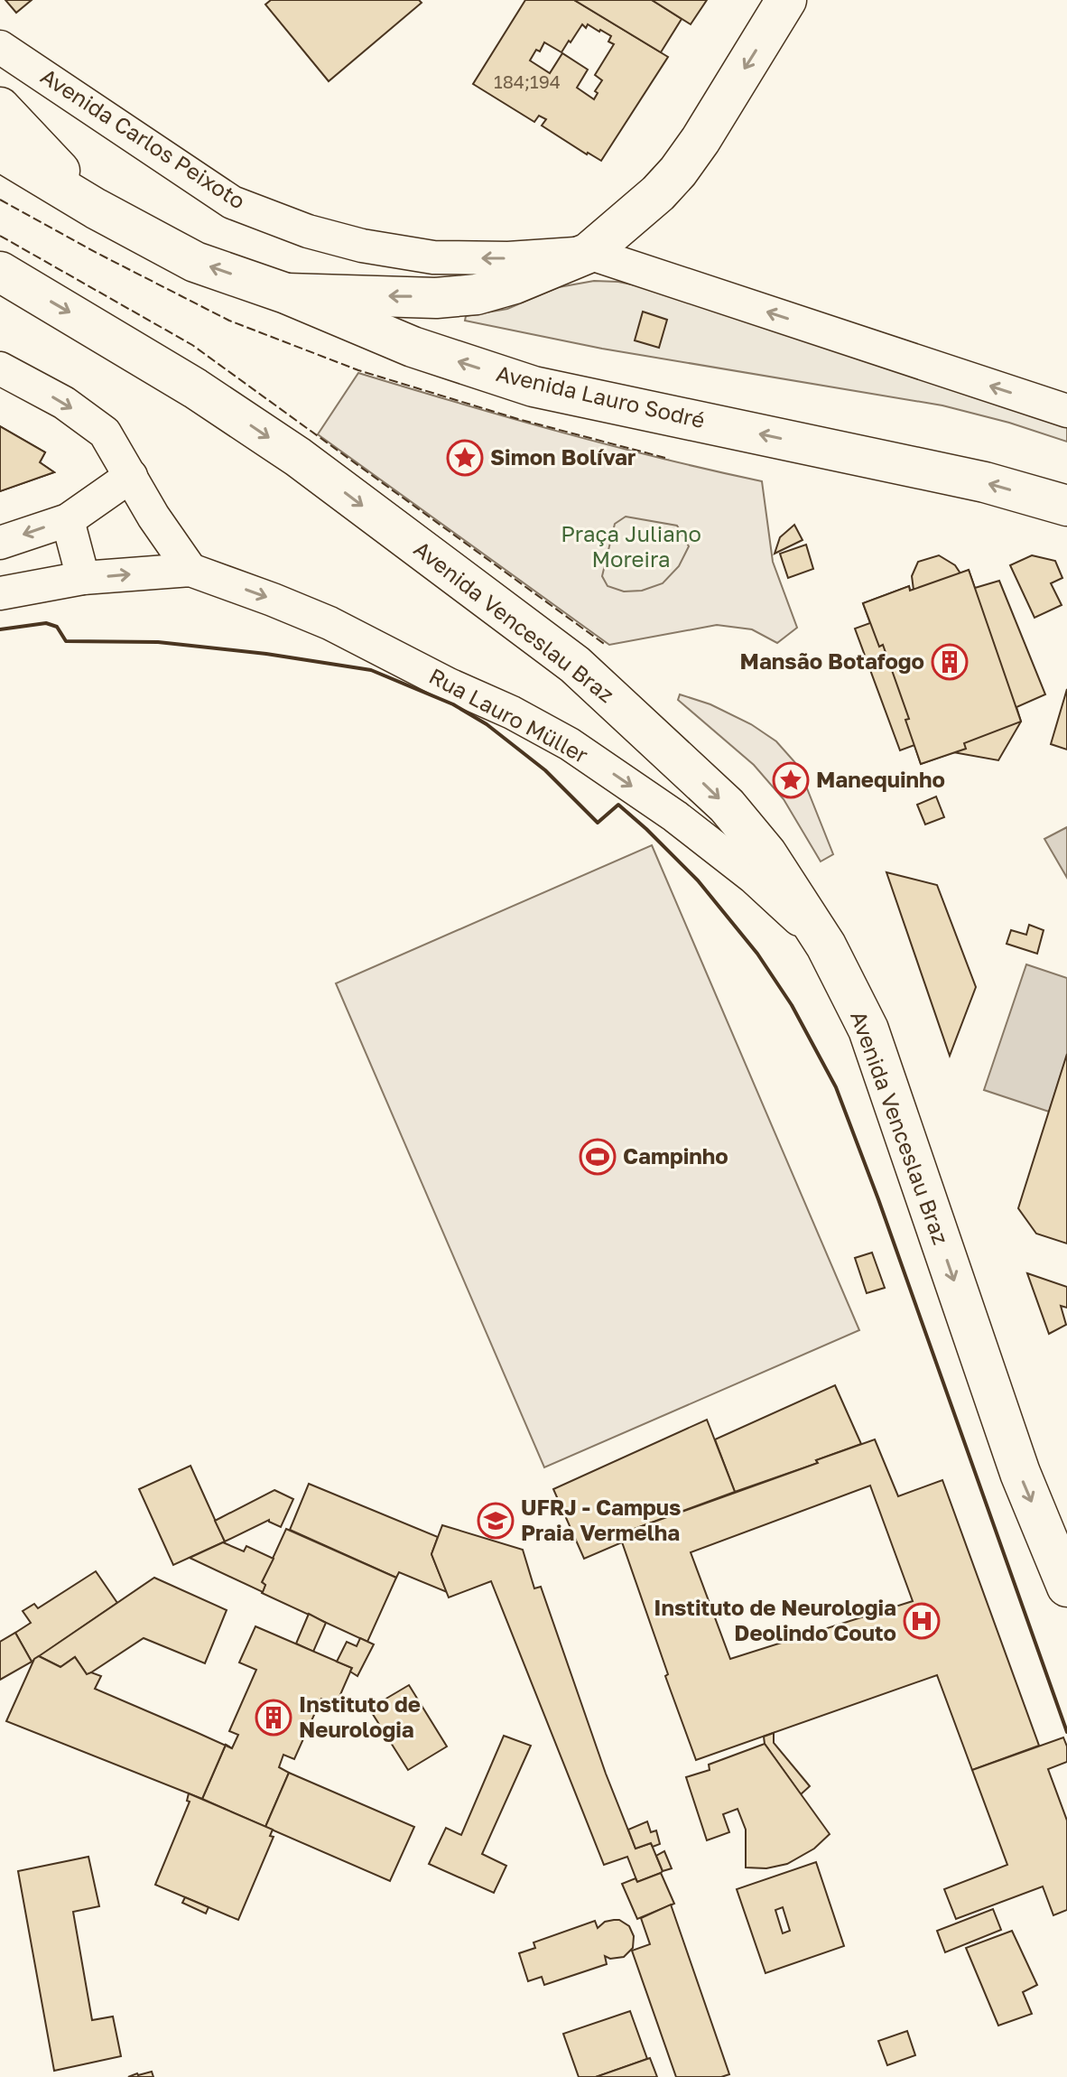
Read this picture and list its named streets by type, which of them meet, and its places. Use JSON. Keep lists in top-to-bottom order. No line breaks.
{"streets":{"main road":["Avenida Lauro Sodré","Avenida Venceslau Braz"],"street":["Avenida Carlos Peixoto","Rua Lauro Müller"]},"crossings":[["Avenida Venceslau Braz","Rua Lauro Müller"]],"one_way":["Avenida Carlos Peixoto","Avenida Lauro Sodré","Avenida Venceslau Braz","Rua Lauro Müller"],"parks":["Praça Juliano Moreira"],"places":{"place":["Simon Bolívar","Manequinho"],"building":["Mansão Botafogo","Instituto de Neurologia"],"sports":["Campinho"],"school or university":["UFRJ - Campus Praia Vermelha"],"hospital":["Instituto de Neurologia Deolindo Couto"]},"house_numbers":["184;194"]}
